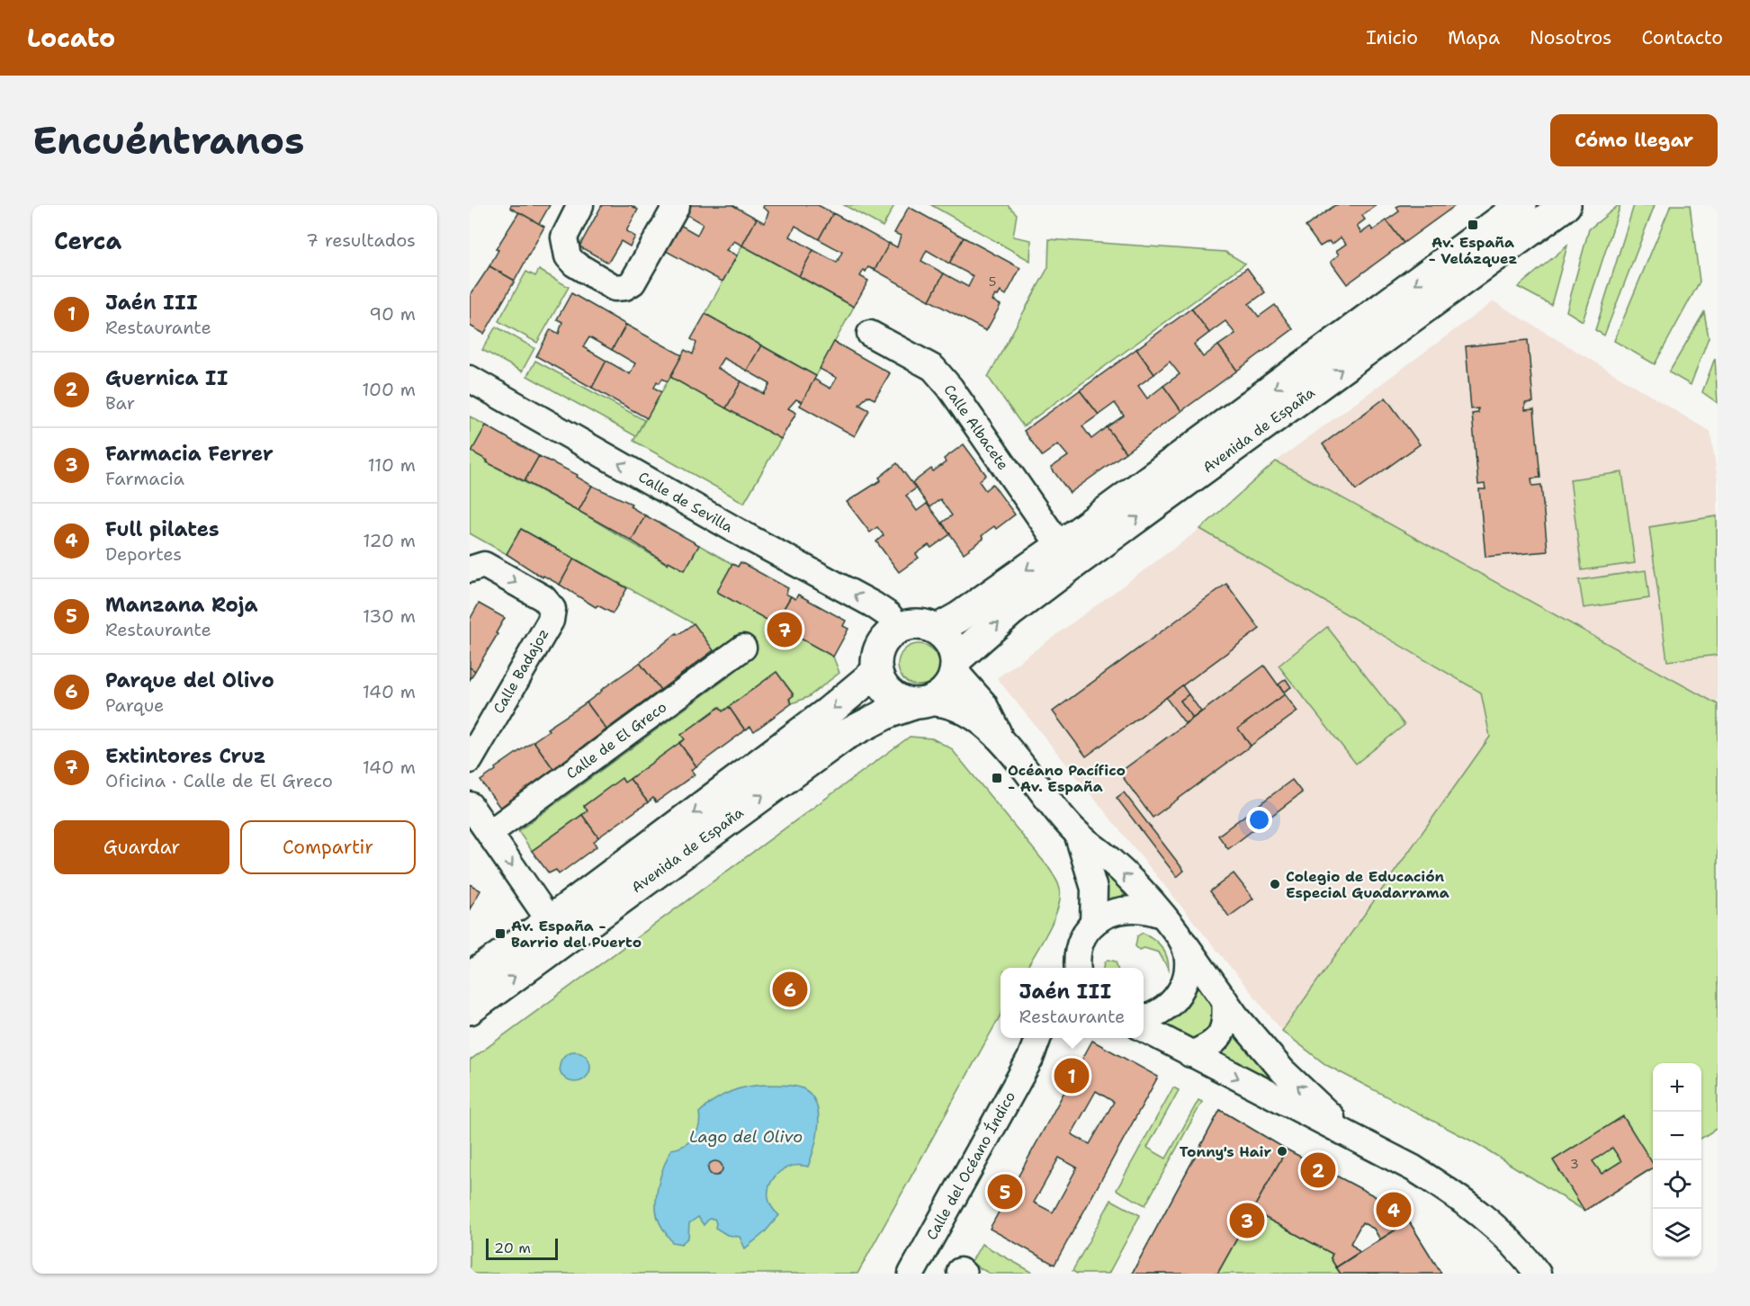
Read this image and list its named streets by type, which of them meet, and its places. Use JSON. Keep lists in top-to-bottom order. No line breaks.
{"streets":{"main road":["Avenida de España"],"street":["Calle Albacete","Calle de Sevilla","Calle Badajoz","Calle de El Greco","Calle del Océano Índico"]},"crossings":[["Calle Albacete","Avenida de España"],["Avenida de España","Calle de Sevilla"]],"one_way":["Calle de Sevilla"],"water":["Lago del Olivo"],"places":{"transit":["Av. España - Velázquez","Océano Pacífico - Av. España","Av. España - Barrio del Puerto"],"other":["Colegio de Educación Especial Guadarrama","Tonny's Hair"]},"house_numbers":["5","3"],"scale_bar":"20 m","page":{"header":"Locato","nav":["Inicio","Mapa","Nosotros","Contacto"],"buttons":["Cómo llegar",["Guardar","Compartir"]],"title":"Encuéntranos","heading":["Cerca","7 resultados"],"list":[{"mark":"1","name":"Jaén III","note":"Restaurante","value":"90 m"},{"mark":"2","name":"Guernica II","note":"Bar","value":"100 m"},{"mark":"3","name":"Farmacia Ferrer","note":"Farmacia","value":"110 m"},{"mark":"4","name":"Full pilates","note":"Deportes","value":"120 m"},{"mark":"5","name":"Manzana Roja","note":"Restaurante","value":"130 m"},{"mark":"6","name":"Parque del Olivo","note":"Parque","value":"140 m"},{"mark":"7","name":"Extintores Cruz","note":"Oficina · Calle de El Greco","value":"140 m"}],"pins":["7","6","1","2","5","4","3"],"popup":["Jaén III","Restaurante"],"map_buttons":["+","−"],"scale":"20 m"}}
